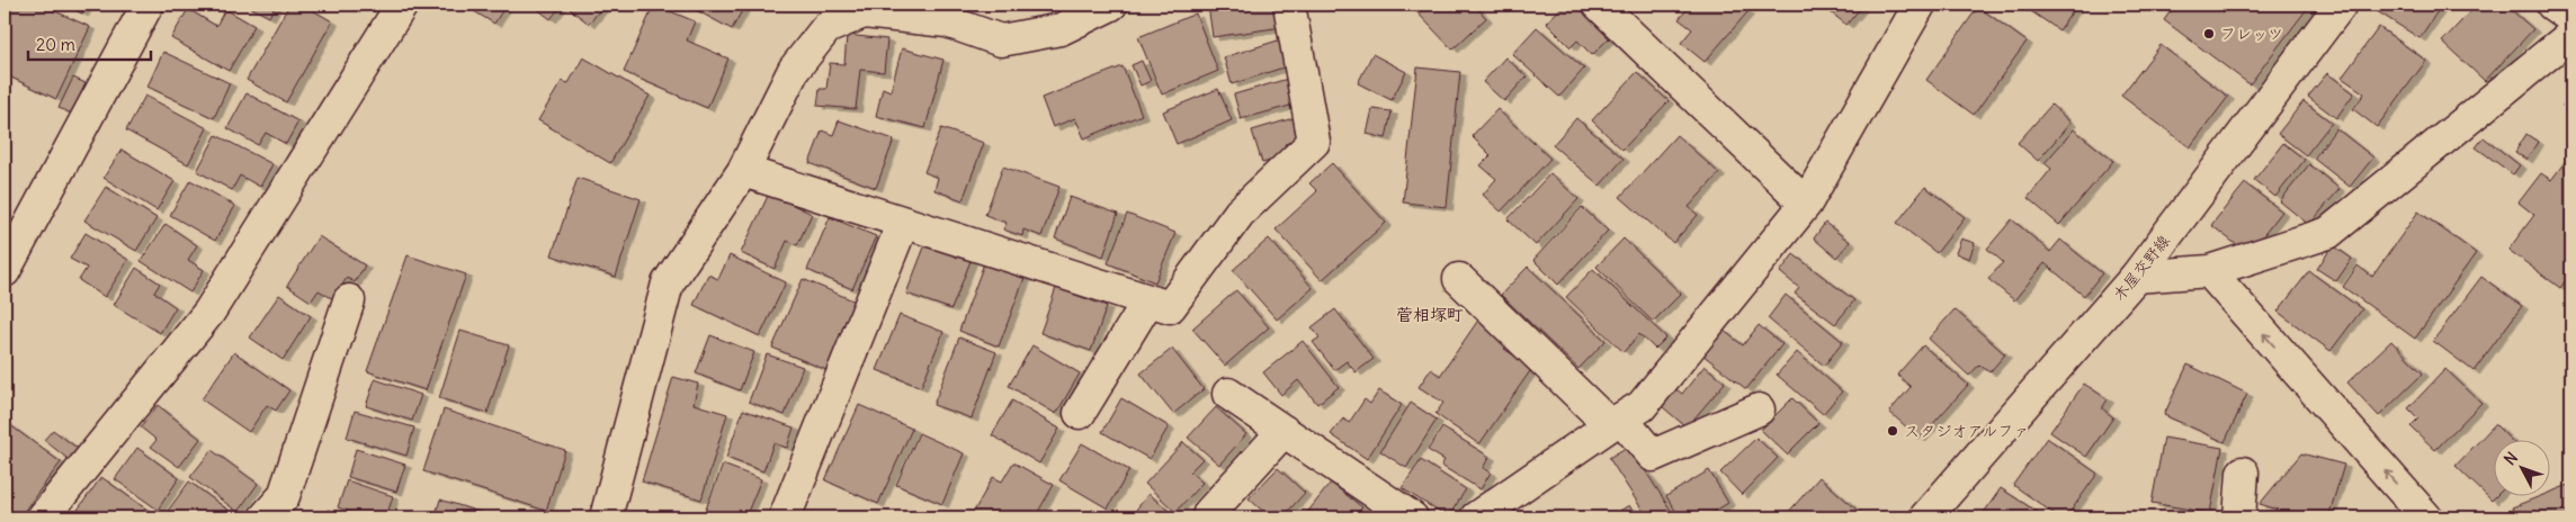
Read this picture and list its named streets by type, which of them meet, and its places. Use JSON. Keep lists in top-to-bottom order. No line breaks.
{"streets":{"street":["木屋交野線"]},"districts":["菅相塚町"],"places":["フレッツ","スタジオアルファ"],"scale_bar":"20 m","north":"top left"}
